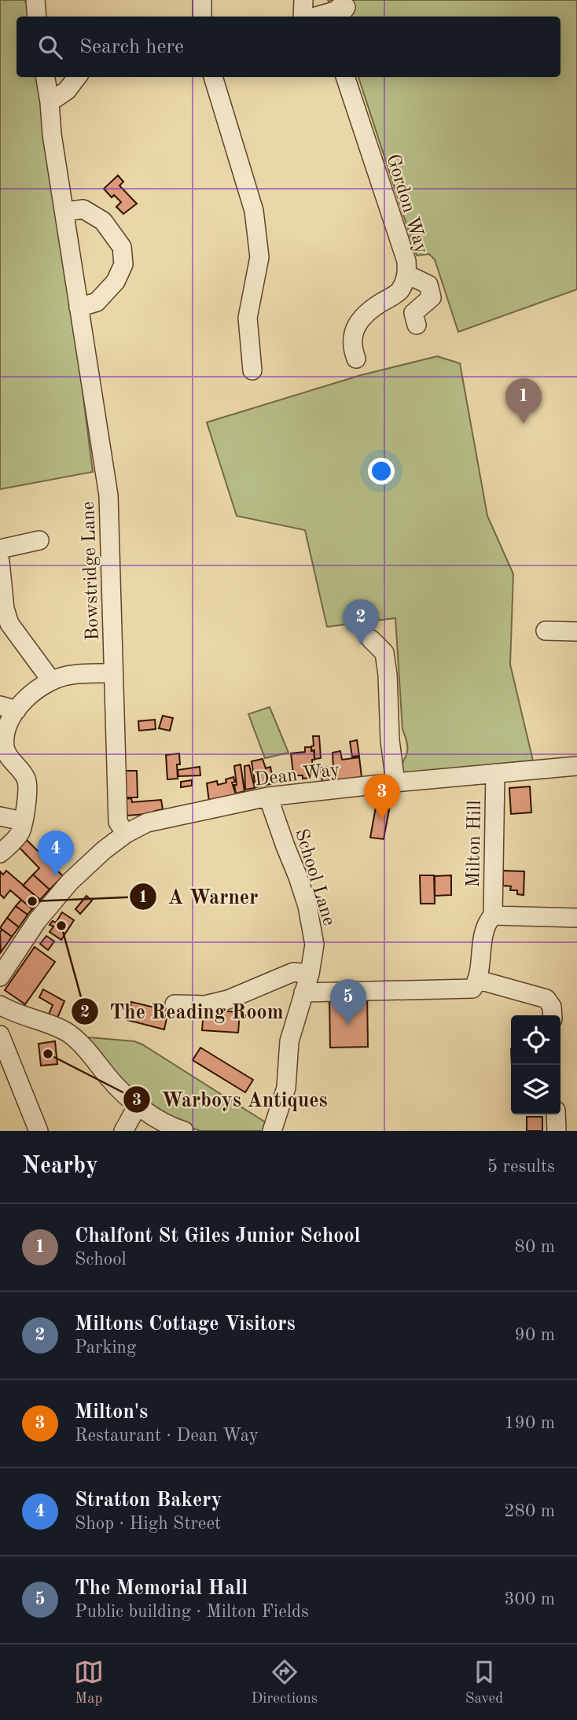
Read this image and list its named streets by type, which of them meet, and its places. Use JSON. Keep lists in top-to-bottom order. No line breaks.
{"streets":{"street":["Gordon Way","Bowstridge Lane","Dean Way","Milton Hill","School Lane"]},"crossings":[["Bowstridge Lane","Dean Way"],["Dean Way","Milton Hill"],["Dean Way","School Lane"]],"places":["A Warner","The Reading Room","Warboys Antiques"],"page":{"search":"Search here","pins":["1","2","3","4","5"],"heading":["Nearby","5 results"],"list":[{"mark":"1","name":"Chalfont St Giles Junior School","note":"School","value":"80 m"},{"mark":"2","name":"Miltons Cottage Visitors","note":"Parking","value":"90 m"},{"mark":"3","name":"Milton's","note":"Restaurant · Dean Way","value":"190 m"},{"mark":"4","name":"Stratton Bakery","note":"Shop · High Street","value":"280 m"},{"mark":"5","name":"The Memorial Hall","note":"Public building · Milton Fields","value":"300 m"}],"nav":["Map","Directions","Saved"]}}
